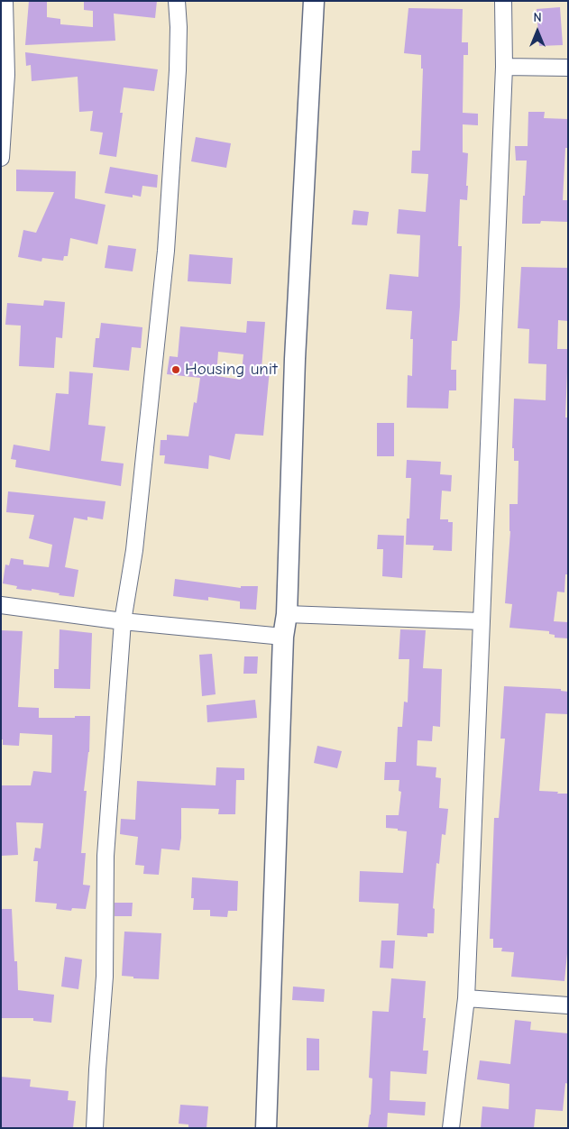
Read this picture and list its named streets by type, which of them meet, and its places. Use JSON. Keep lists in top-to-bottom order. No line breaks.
{"places":["Housing unit"],"north":"top"}
